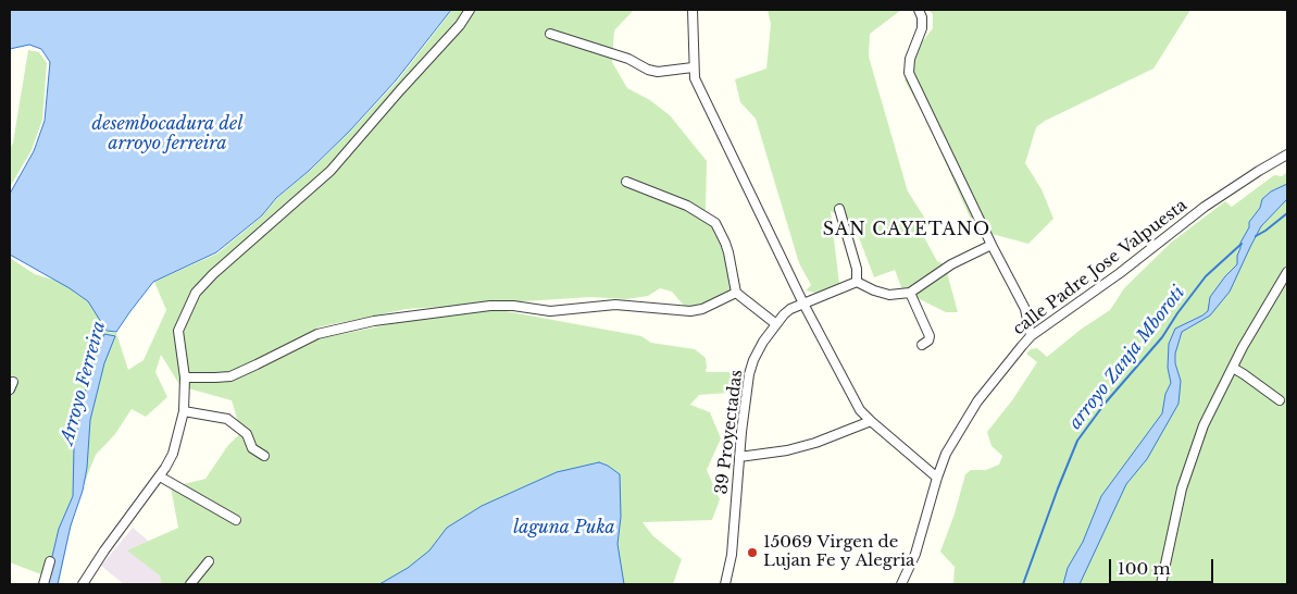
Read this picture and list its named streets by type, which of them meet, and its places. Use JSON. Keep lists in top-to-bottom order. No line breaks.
{"streets":{"street":["calle Padre Jose Valpuesta","39 Proyectadas"]},"districts":["SAN CAYETANO"],"water":["desembocadura del arroyo ferreira","arroyo Zanja Mboroti","Arroyo Ferreira","laguna Puka"],"places":["15069 Virgen de Lujan Fe y Alegria"],"scale_bar":"100 m"}
